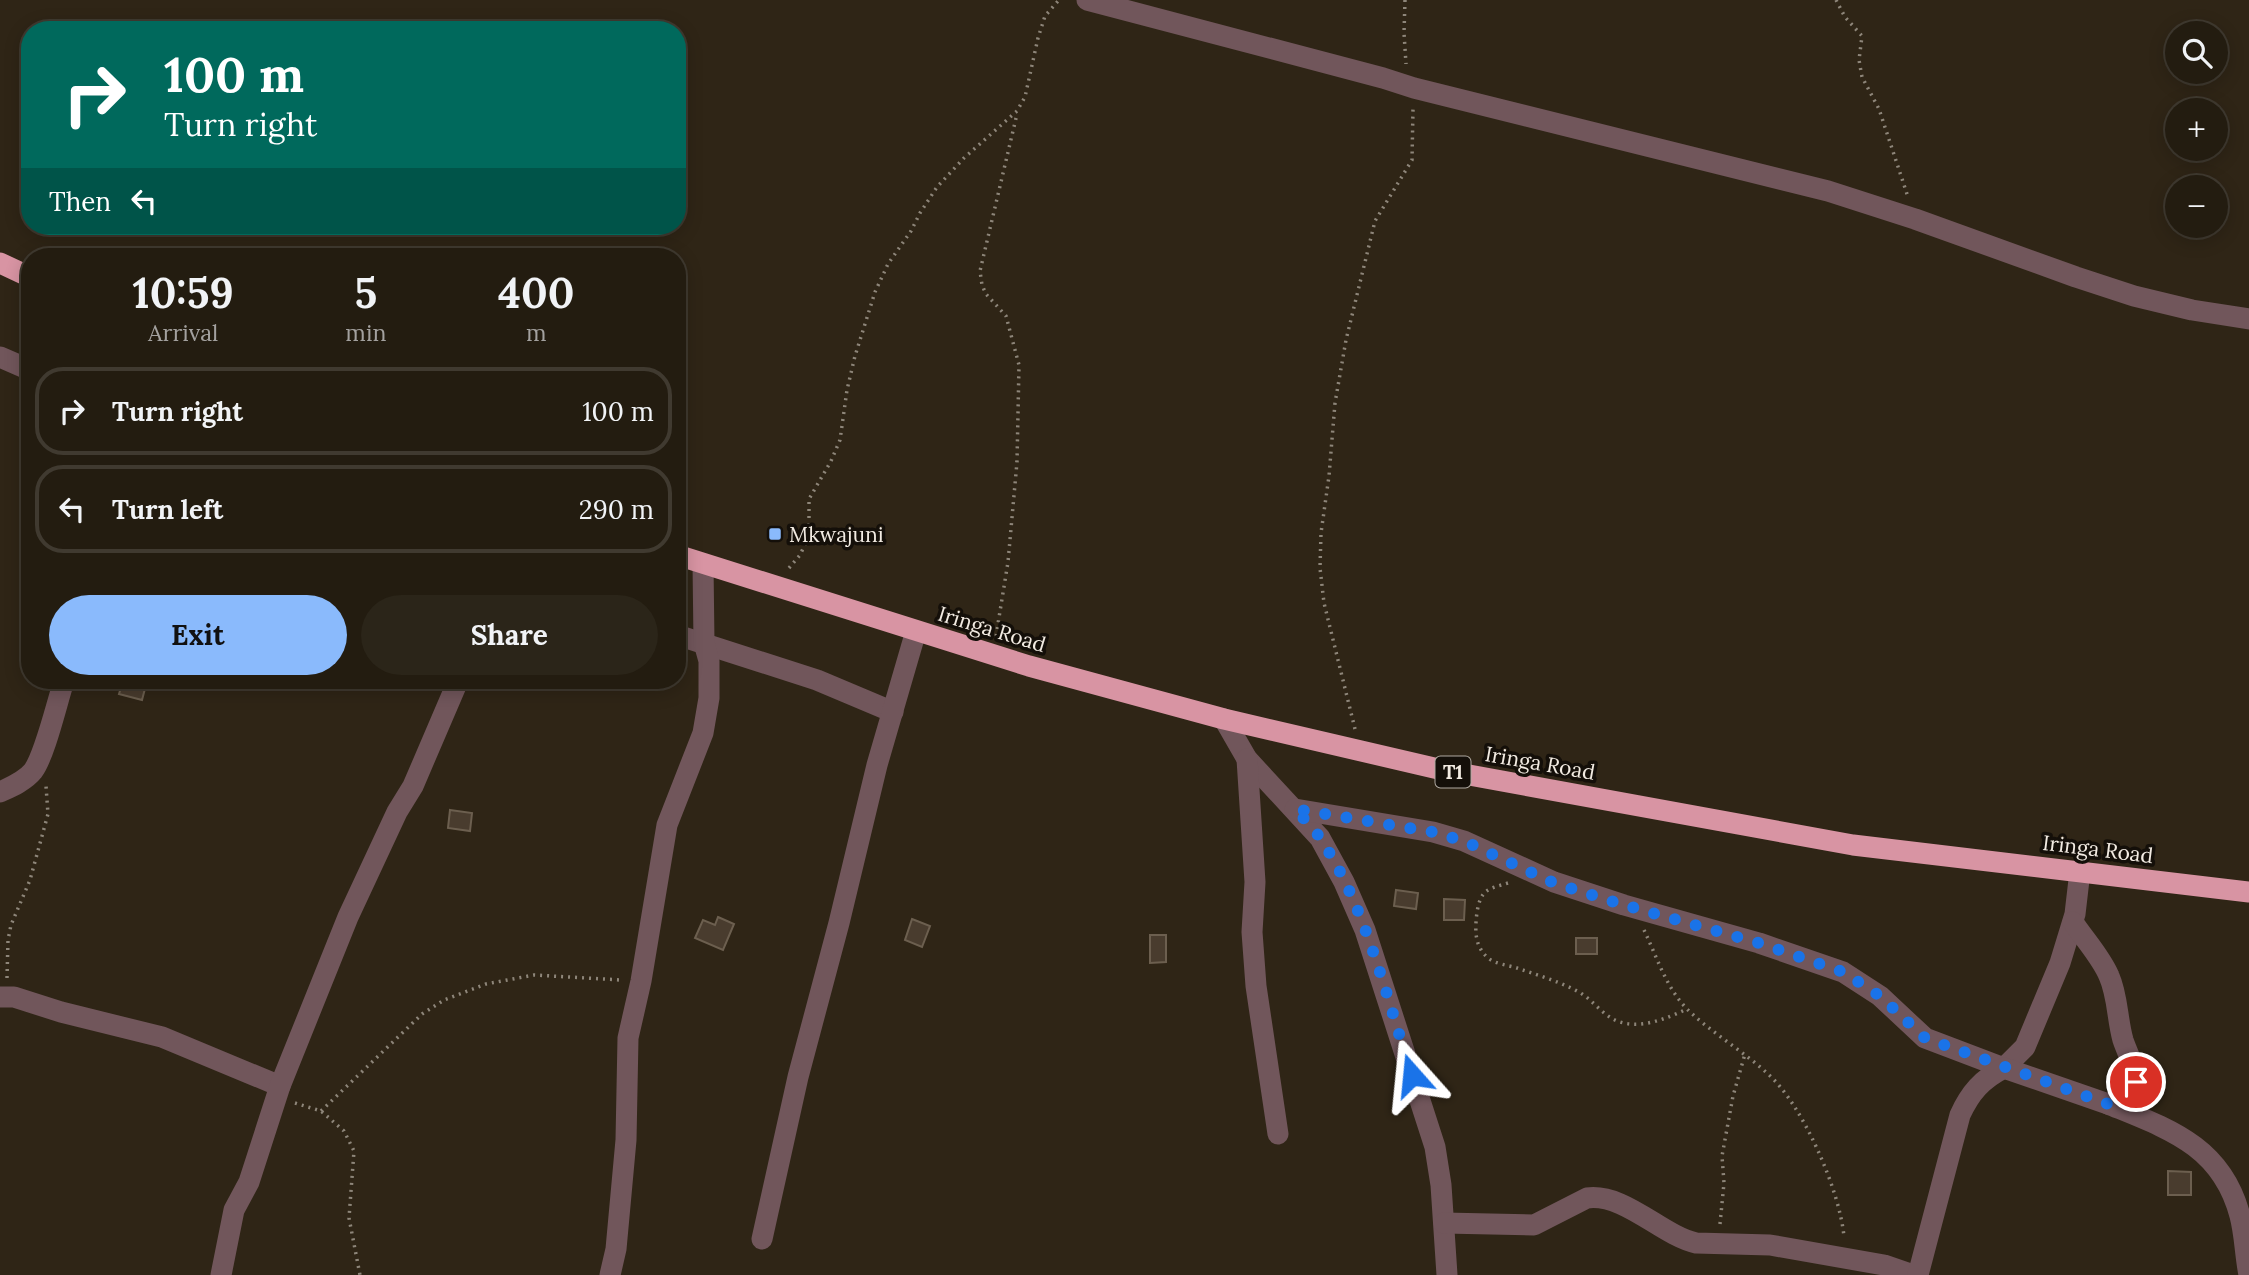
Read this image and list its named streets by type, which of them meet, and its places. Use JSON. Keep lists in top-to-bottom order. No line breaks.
{"streets":{"highway":["Iringa Road","T1"]},"places":{"transit":["Mkwajuni"]},"page":{"map_buttons":["+","−"],"turn":["100 m","Turn right"],"then":"Then","eta":["10:59","Arrival","5","min","400","m"],"list":[{"name":"Turn right","value":"100 m"},{"name":"Turn left","value":"290 m"}],"buttons":["Exit","Share"]}}
